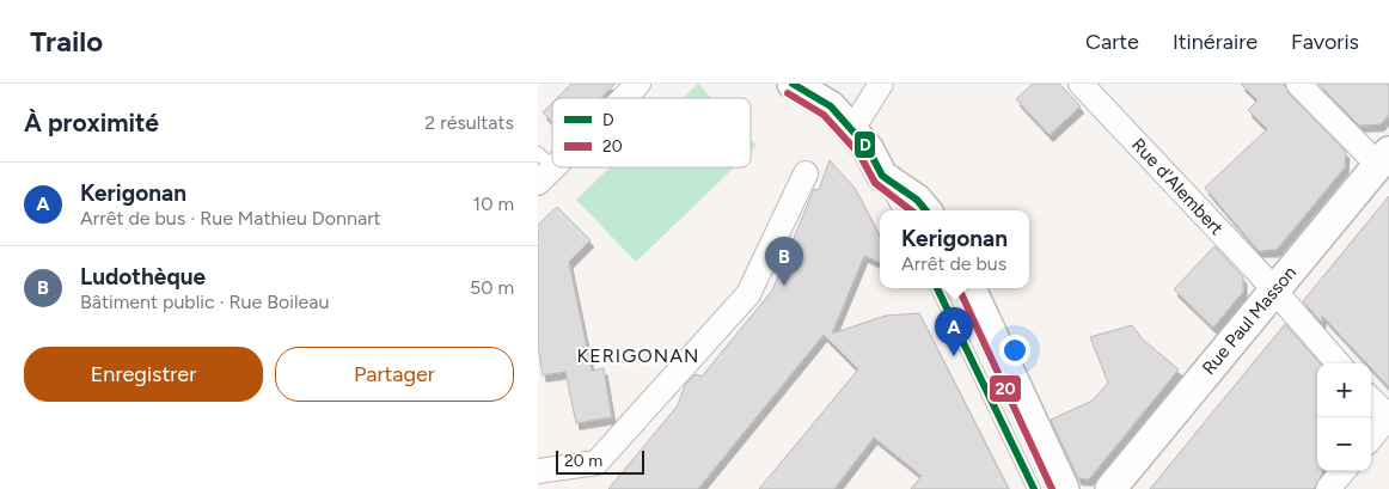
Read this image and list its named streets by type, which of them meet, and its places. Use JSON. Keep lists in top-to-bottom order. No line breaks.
{"streets":{"street":["Rue d'Alembert","Rue Paul Masson"]},"crossings":[["Rue d'Alembert","Rue Paul Masson"]],"districts":["KERIGONAN"],"lines":["transit line D","transit line 20"],"legend":["D","20"],"scale_bar":"20 m","page":{"header":"Trailo","nav":["Carte","Itinéraire","Favoris"],"heading":["À proximité","2 résultats"],"list":[{"mark":"A","name":"Kerigonan","note":"Arrêt de bus · Rue Mathieu Donnart","value":"10 m"},{"mark":"B","name":"Ludothèque","note":"Bâtiment public · Rue Boileau","value":"50 m"}],"popup":["Kerigonan","Arrêt de bus"],"pins":["B","A"],"buttons":["Enregistrer","Partager"],"map_buttons":["+","−"],"scale":"20 m"}}
